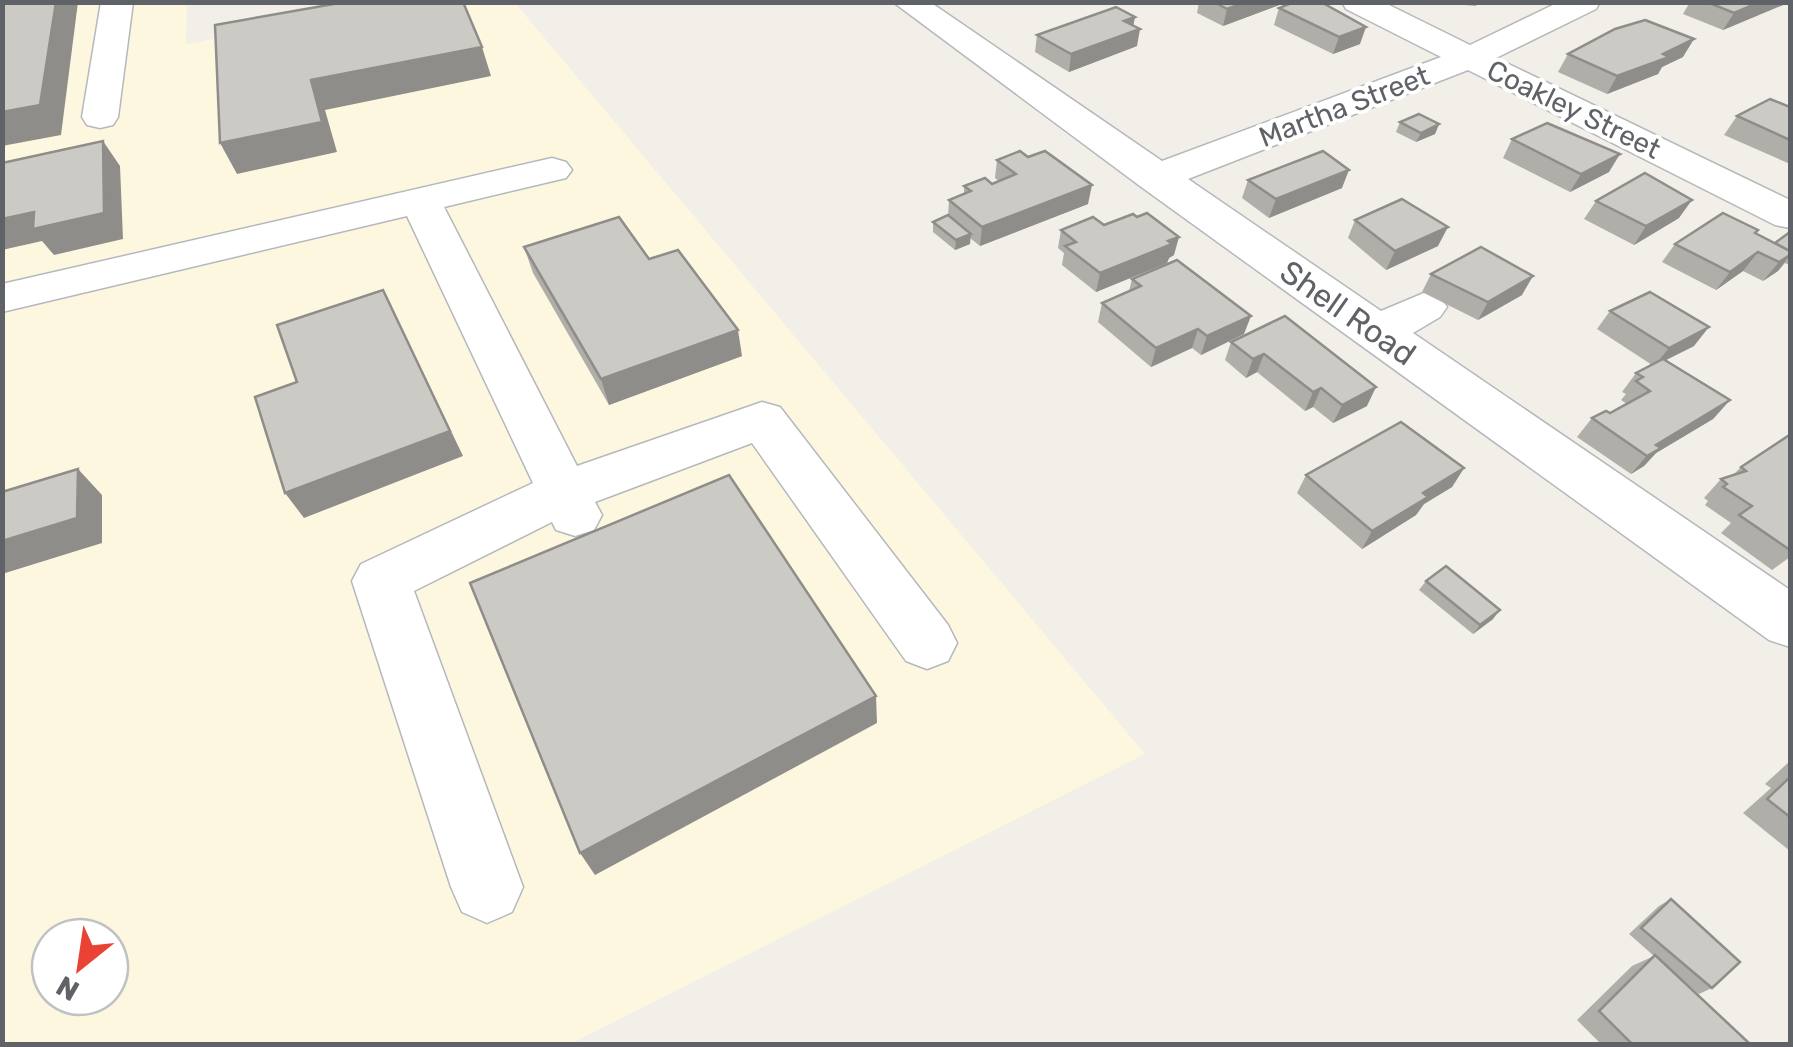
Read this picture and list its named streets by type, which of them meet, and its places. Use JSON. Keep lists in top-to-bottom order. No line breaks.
{"streets":{"street":["Martha Street","Coakley Street","Shell Road"]},"crossings":[["Martha Street","Coakley Street"],["Martha Street","Shell Road"]],"north":"bottom left"}
